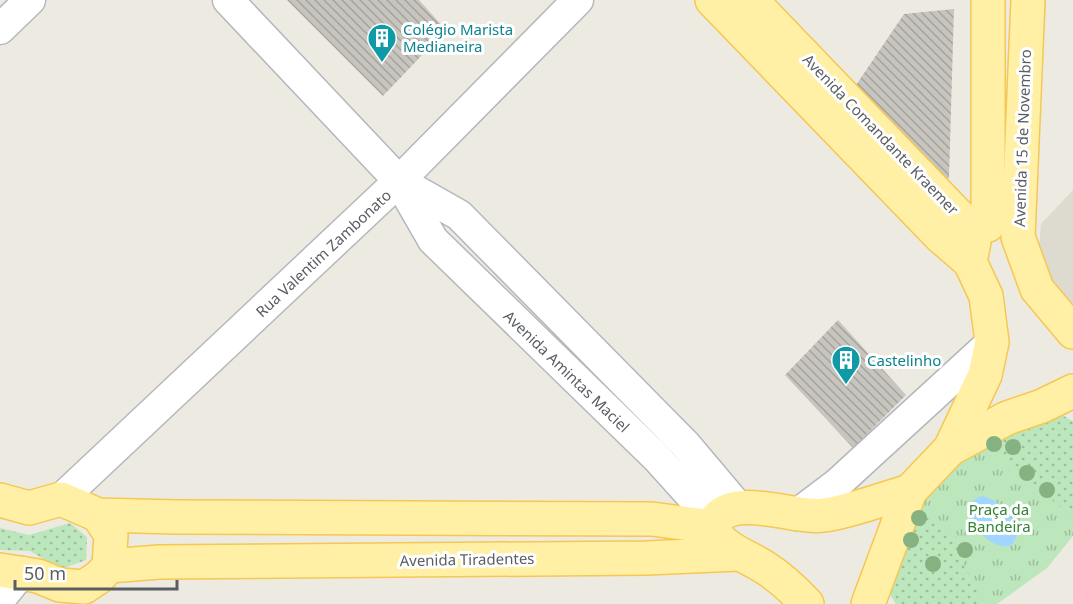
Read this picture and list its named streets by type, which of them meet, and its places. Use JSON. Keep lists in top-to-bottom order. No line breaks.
{"streets":{"main road":["Avenida Comandante Kraemer","Avenida 15 de Novembro","Avenida Amintas Maciel","Avenida Tiradentes"],"street":["Rua Valentim Zambonato"]},"crossings":[["Avenida Comandante Kraemer","Avenida 15 de Novembro"],["Rua Valentim Zambonato","Avenida Amintas Maciel"],["Avenida Amintas Maciel","Avenida Tiradentes"]],"parks":["Praça da Bandeira"],"places":{"building":["Colégio Marista Medianeira","Castelinho"]},"scale_bar":"50 m"}
